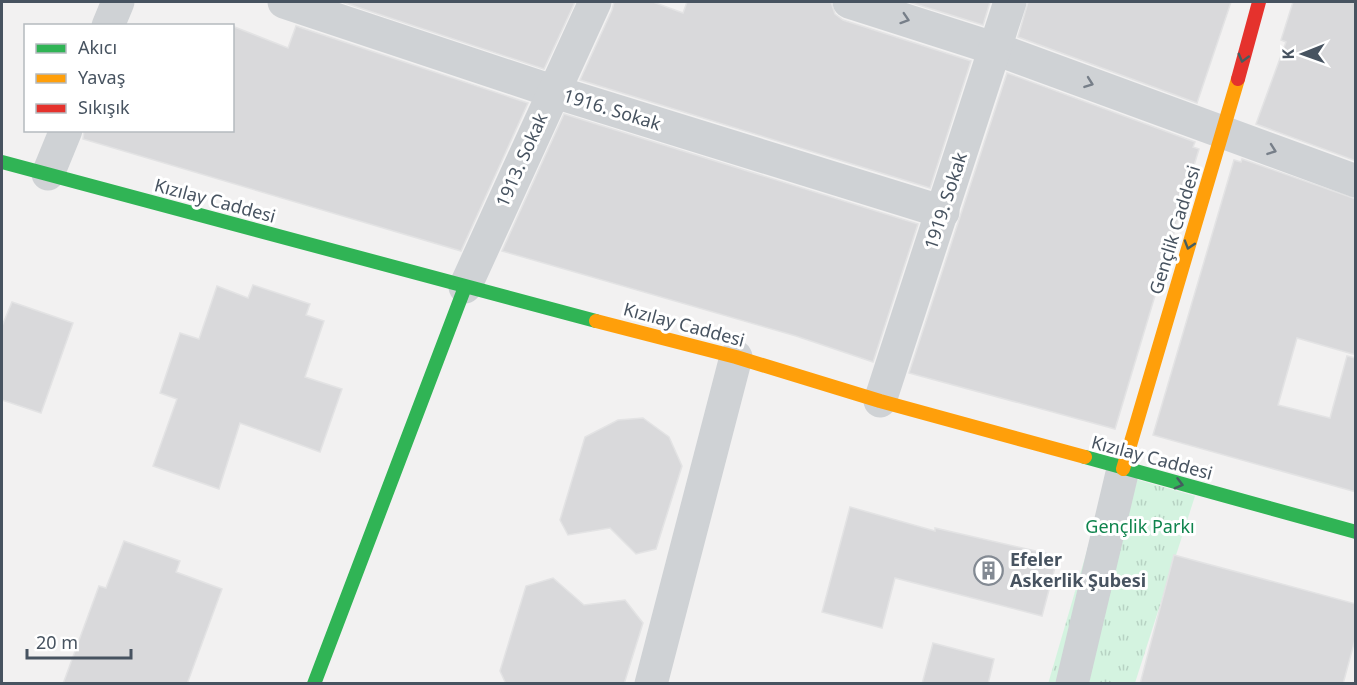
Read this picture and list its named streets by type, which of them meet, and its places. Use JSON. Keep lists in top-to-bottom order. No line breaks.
{"streets":{"street":["1916. Sokak","1913. Sokak","Kızılay Caddesi","1919. Sokak","Gençlik Caddesi"]},"crossings":[["1916. Sokak","1913. Sokak"],["1916. Sokak","1919. Sokak"],["1913. Sokak","Kızılay Caddesi"],["Kızılay Caddesi","1919. Sokak"],["Kızılay Caddesi","Gençlik Caddesi"]],"one_way":["Gençlik Caddesi"],"parks":["Gençlik Parkı"],"places":{"building":["Efeler Askerlik Şubesi"]},"legend":["Akıcı","Yavaş","Sıkışık"],"scale_bar":"20 m","north":"left"}
